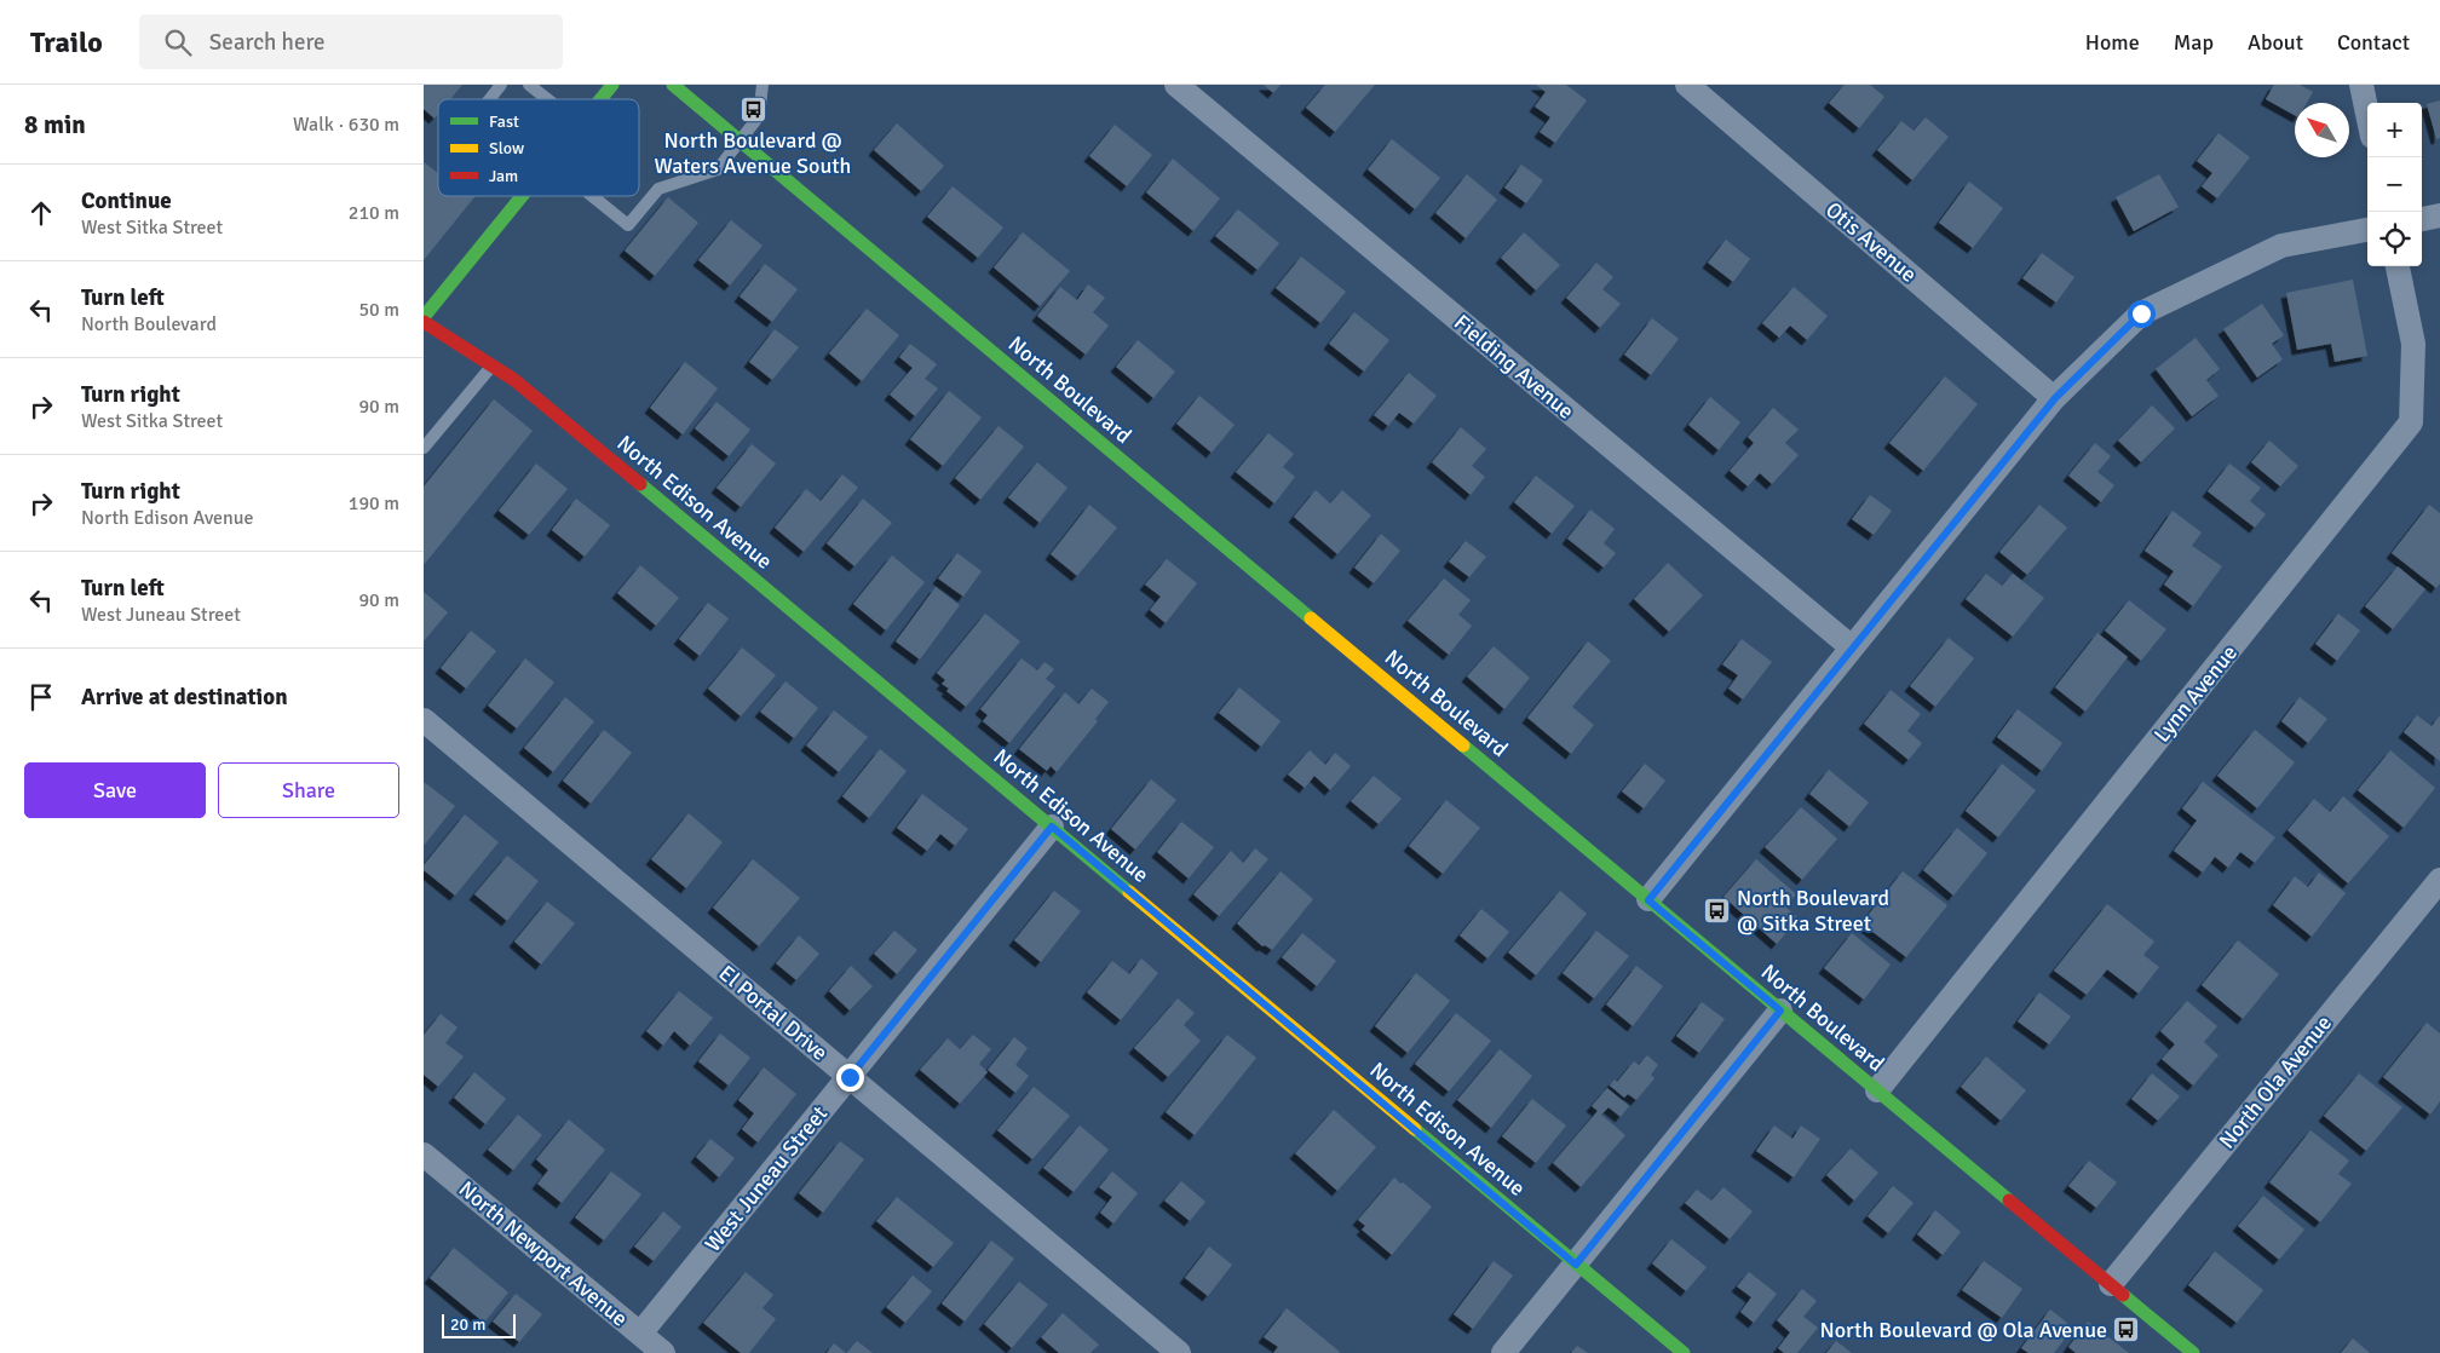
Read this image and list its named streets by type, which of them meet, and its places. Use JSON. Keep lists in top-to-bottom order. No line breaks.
{"streets":{"street":["Otis Avenue","Fielding Avenue","North Boulevard","North Edison Avenue","Lynn Avenue","El Portal Drive","North Ola Avenue","West Juneau Street","North Newport Avenue"]},"crossings":[["North Boulevard","Lynn Avenue"],["North Boulevard","North Ola Avenue"],["North Edison Avenue","West Juneau Street"],["El Portal Drive","West Juneau Street"],["West Juneau Street","North Newport Avenue"]],"places":{"bus stop":["North Boulevard @ Waters Avenue South","North Boulevard @ Sitka Street","North Boulevard @ Ola Avenue"]},"legend":["Fast","Slow","Jam"],"scale_bar":"20 m","north":"top left","page":{"header":"Trailo","search":"Search here","nav":["Home","Map","About","Contact"],"heading":["8 min","Walk · 630 m"],"map_buttons":["+","−"],"list":[["Continue","West Sitka Street","210 m"],["Turn left","North Boulevard","50 m"],["Turn right","West Sitka Street","90 m"],["Turn right","North Edison Avenue","190 m"],["Turn left","West Juneau Street","90 m"],"Arrive at destination"],"buttons":["Save","Share"],"scale":"20 m"}}
